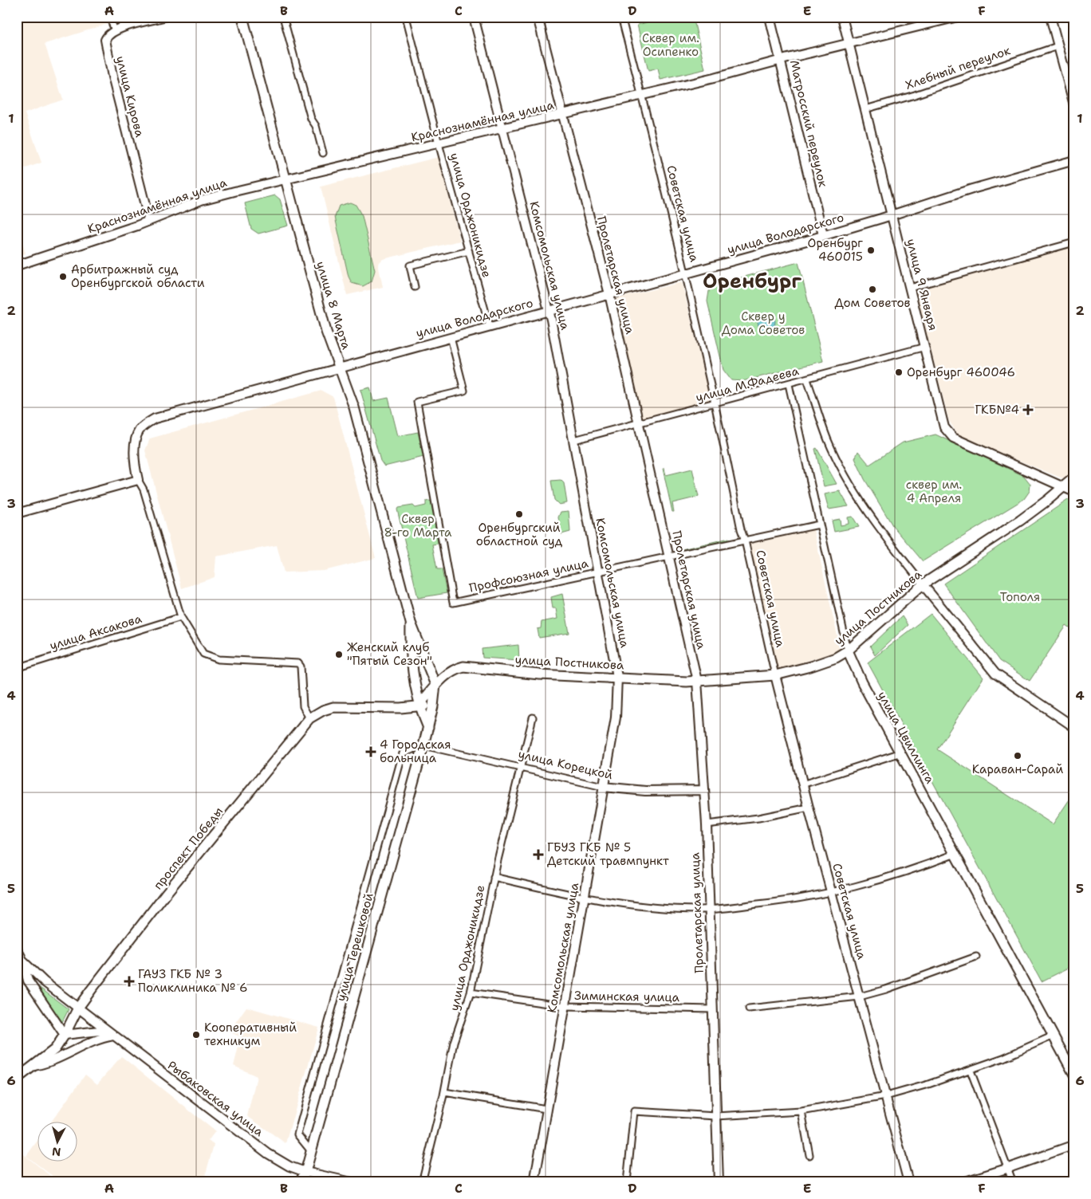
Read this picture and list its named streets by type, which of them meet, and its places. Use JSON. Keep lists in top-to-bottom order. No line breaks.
{"streets":{"main road":["улица Кирова","Краснознамённая улица","Матросский переулок","Советская улица","улица Володарского","Комсомольская улица","Пролетарская улица","улица 9 Января","улица 8 Марта","улица Постникова","улица Цвиллинга","улица Корецкой","проспект Победы","улица Терешковой","Рыбаковская улица"],"street":["Хлебный переулок","улица Орджоникидзе","улица М.Фадеева","Профсоюзная улица","улица Аксакова","Зиминская улица"]},"crossings":[["Хлебный переулок","улица 9 Января"],["улица Кирова","Краснознамённая улица"],["Краснознамённая улица","Матросский переулок"],["Краснознамённая улица","Советская улица"],["Краснознамённая улица","улица Орджоникидзе"],["Краснознамённая улица","Комсомольская улица"],["Краснознамённая улица","Пролетарская улица"],["Краснознамённая улица","улица 9 Января"],["Краснознамённая улица","улица 8 Марта"],["Матросский переулок","улица Володарского"],["Советская улица","улица Володарского"],["Советская улица","улица М.Фадеева"],["Советская улица","Профсоюзная улица"],["Советская улица","улица Постникова"],["улица Орджоникидзе","улица Володарского"],["улица Орджоникидзе","улица Корецкой"],["улица Орджоникидзе","Зиминская улица"],["улица Володарского","Комсомольская улица"],["улица Володарского","Пролетарская улица"],["улица Володарского","улица 9 Января"],["улица Володарского","улица 8 Марта"],["улица Володарского","Профсоюзная улица"],["Комсомольская улица","улица М.Фадеева"],["Комсомольская улица","Профсоюзная улица"],["Комсомольская улица","улица Постникова"],["Комсомольская улица","улица Корецкой"],["Комсомольская улица","Зиминская улица"],["Пролетарская улица","улица М.Фадеева"],["Пролетарская улица","Профсоюзная улица"],["Пролетарская улица","улица Постникова"],["Пролетарская улица","улица Корецкой"],["Пролетарская улица","Зиминская улица"],["улица 9 Января","улица М.Фадеева"],["улица 9 Января","улица Постникова"],["улица 8 Марта","улица Постникова"],["улица 8 Марта","проспект Победы"],["улица 8 Марта","улица Терешковой"],["улица М.Фадеева","улица Цвиллинга"],["Профсоюзная улица","улица Цвиллинга"],["улица Постникова","улица Цвиллинга"],["улица Постникова","улица Терешковой"],["улица Корецкой","улица Терешковой"],["проспект Победы","улица Терешковой"],["проспект Победы","Рыбаковская улица"],["улица Терешковой","Рыбаковская улица"]],"districts":["Оренбург"],"parks":["Сквер им. Осипенко","Сквер у Дома Советов","сквер им. 4 Апреля","Сквер 8-го Марта","Тополя"],"places":{"other":["Оренбург 460015","Арбитражный суд Оренбургской области","Дом Советов","Оренбург 460046","Оренбургский областной суд","Женский клуб \"Пятый Сезон\"","Караван-Сарай","Кооперативный техникум"],"health":["ГКБ№4","4 Городская больница","ГБУЗ ГКБ № 5 Детский травмпункт","ГАУЗ ГКБ № 3 Поликлиника № 6"]},"north":"bottom","grid":{"columns":["A","B","C","D","E","F"],"rows":["1","2","3","4","5","6"]}}
